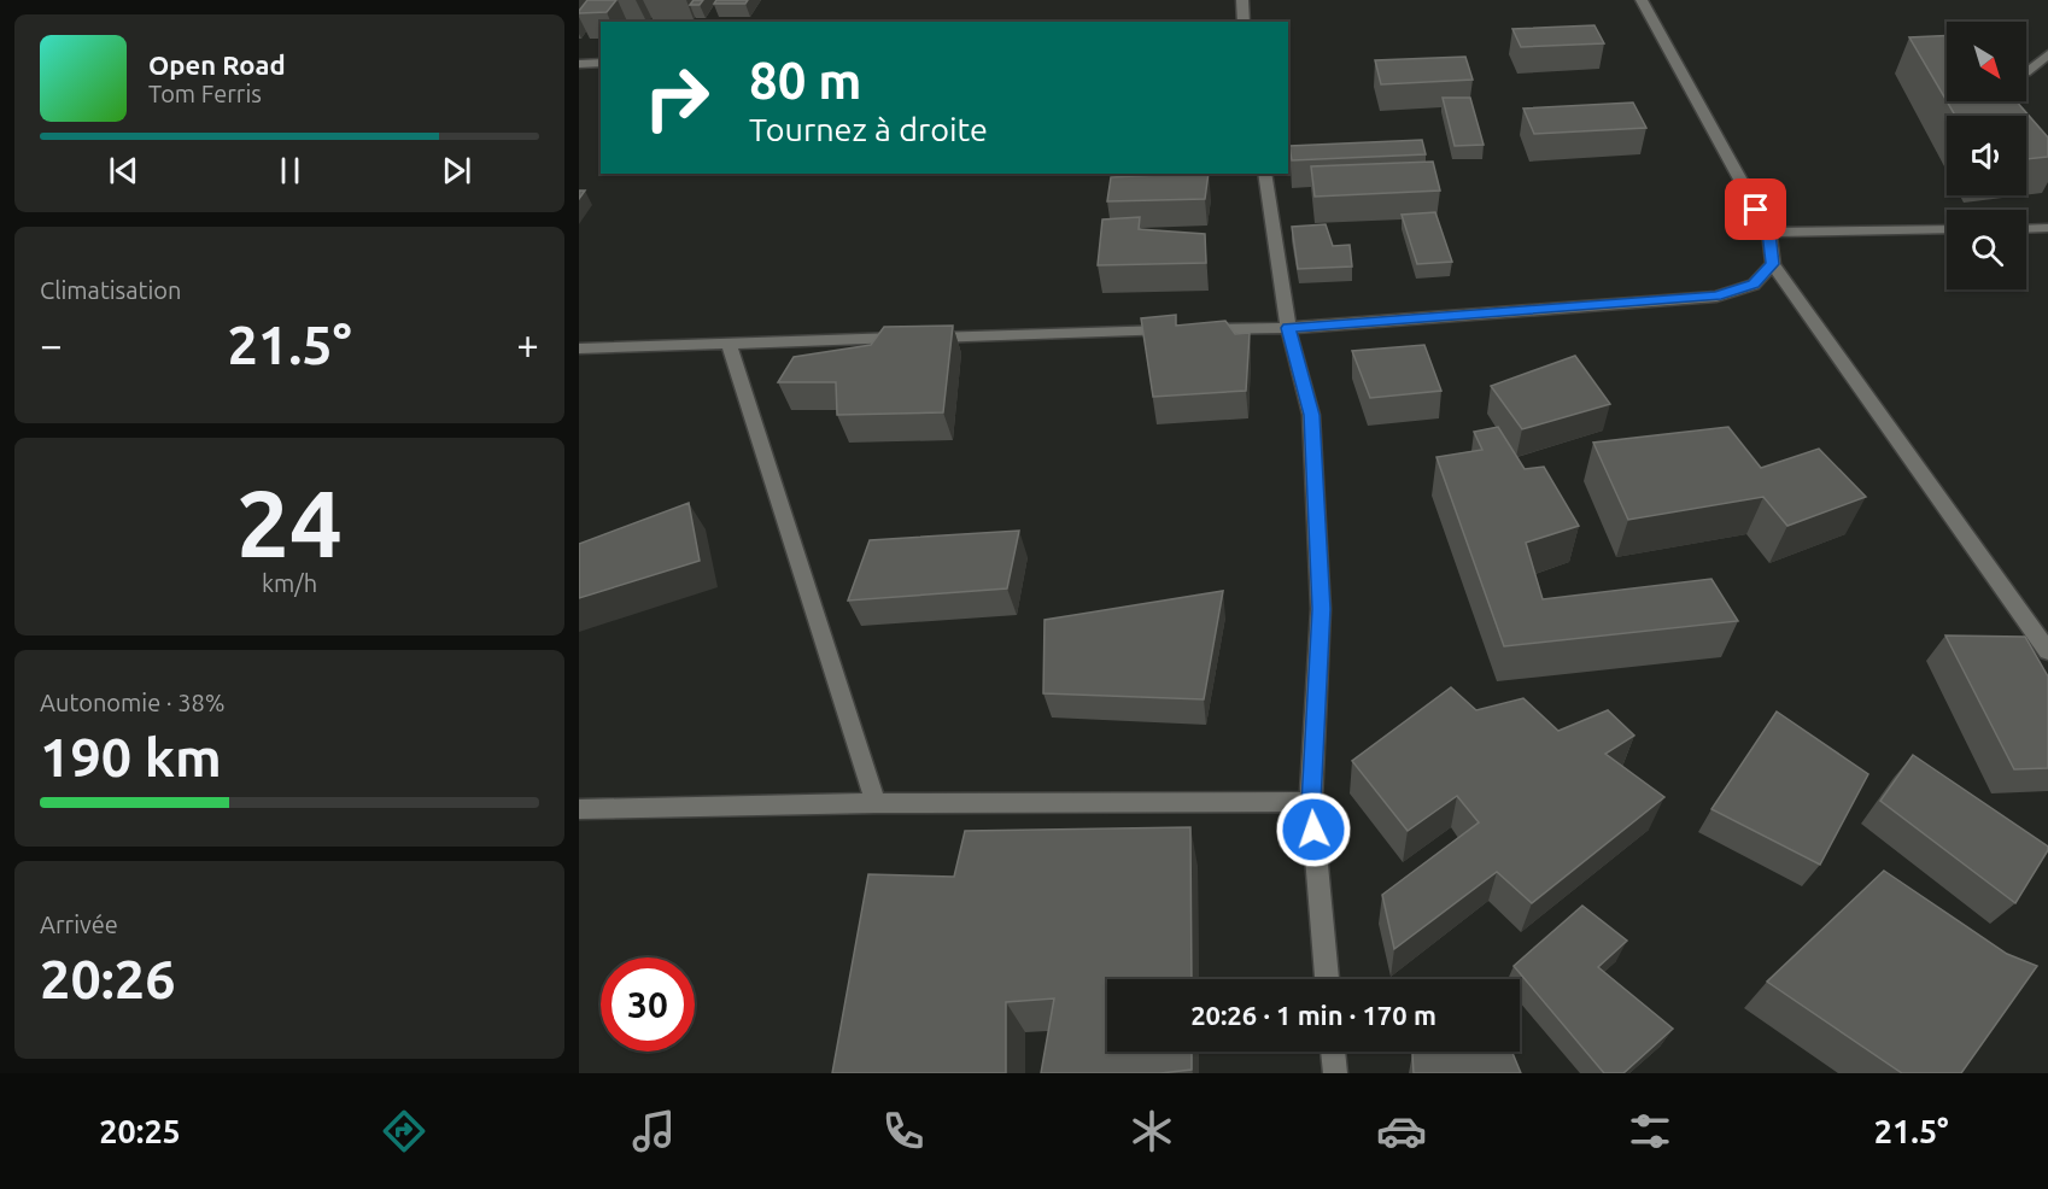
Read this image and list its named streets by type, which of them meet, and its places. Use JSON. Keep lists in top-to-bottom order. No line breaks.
{"north":"bottom right","page":{"turn":["80 m","Tournez à droite"],"song":["Open Road","Tom Ferris"],"tile":["Climatisation",["24","km/h"],["Autonomie · 38%","190 km"],["Arrivée","20:26"]],"heat":["−","21.5°","+"],"limit":"30","trip":"20:26 · 1 min · 170 m","tabs":["20:25","21.5°"]}}
